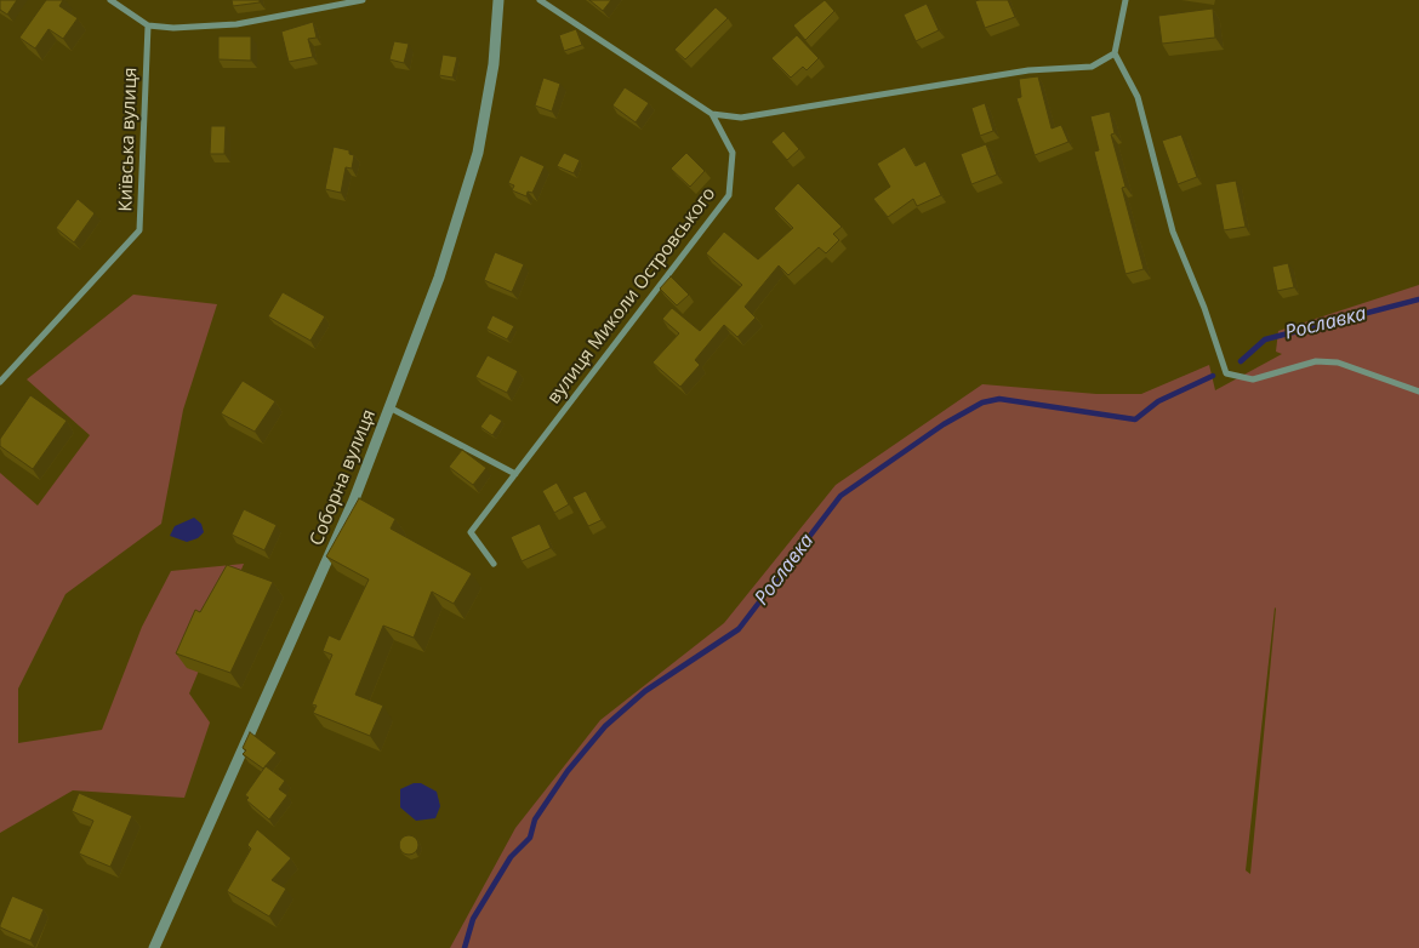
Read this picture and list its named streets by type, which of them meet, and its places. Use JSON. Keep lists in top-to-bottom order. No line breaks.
{"streets":{"street":["Київська вулиця","вулиця Миколи Островського","Соборна вулиця"]},"water":["Рославка"]}
